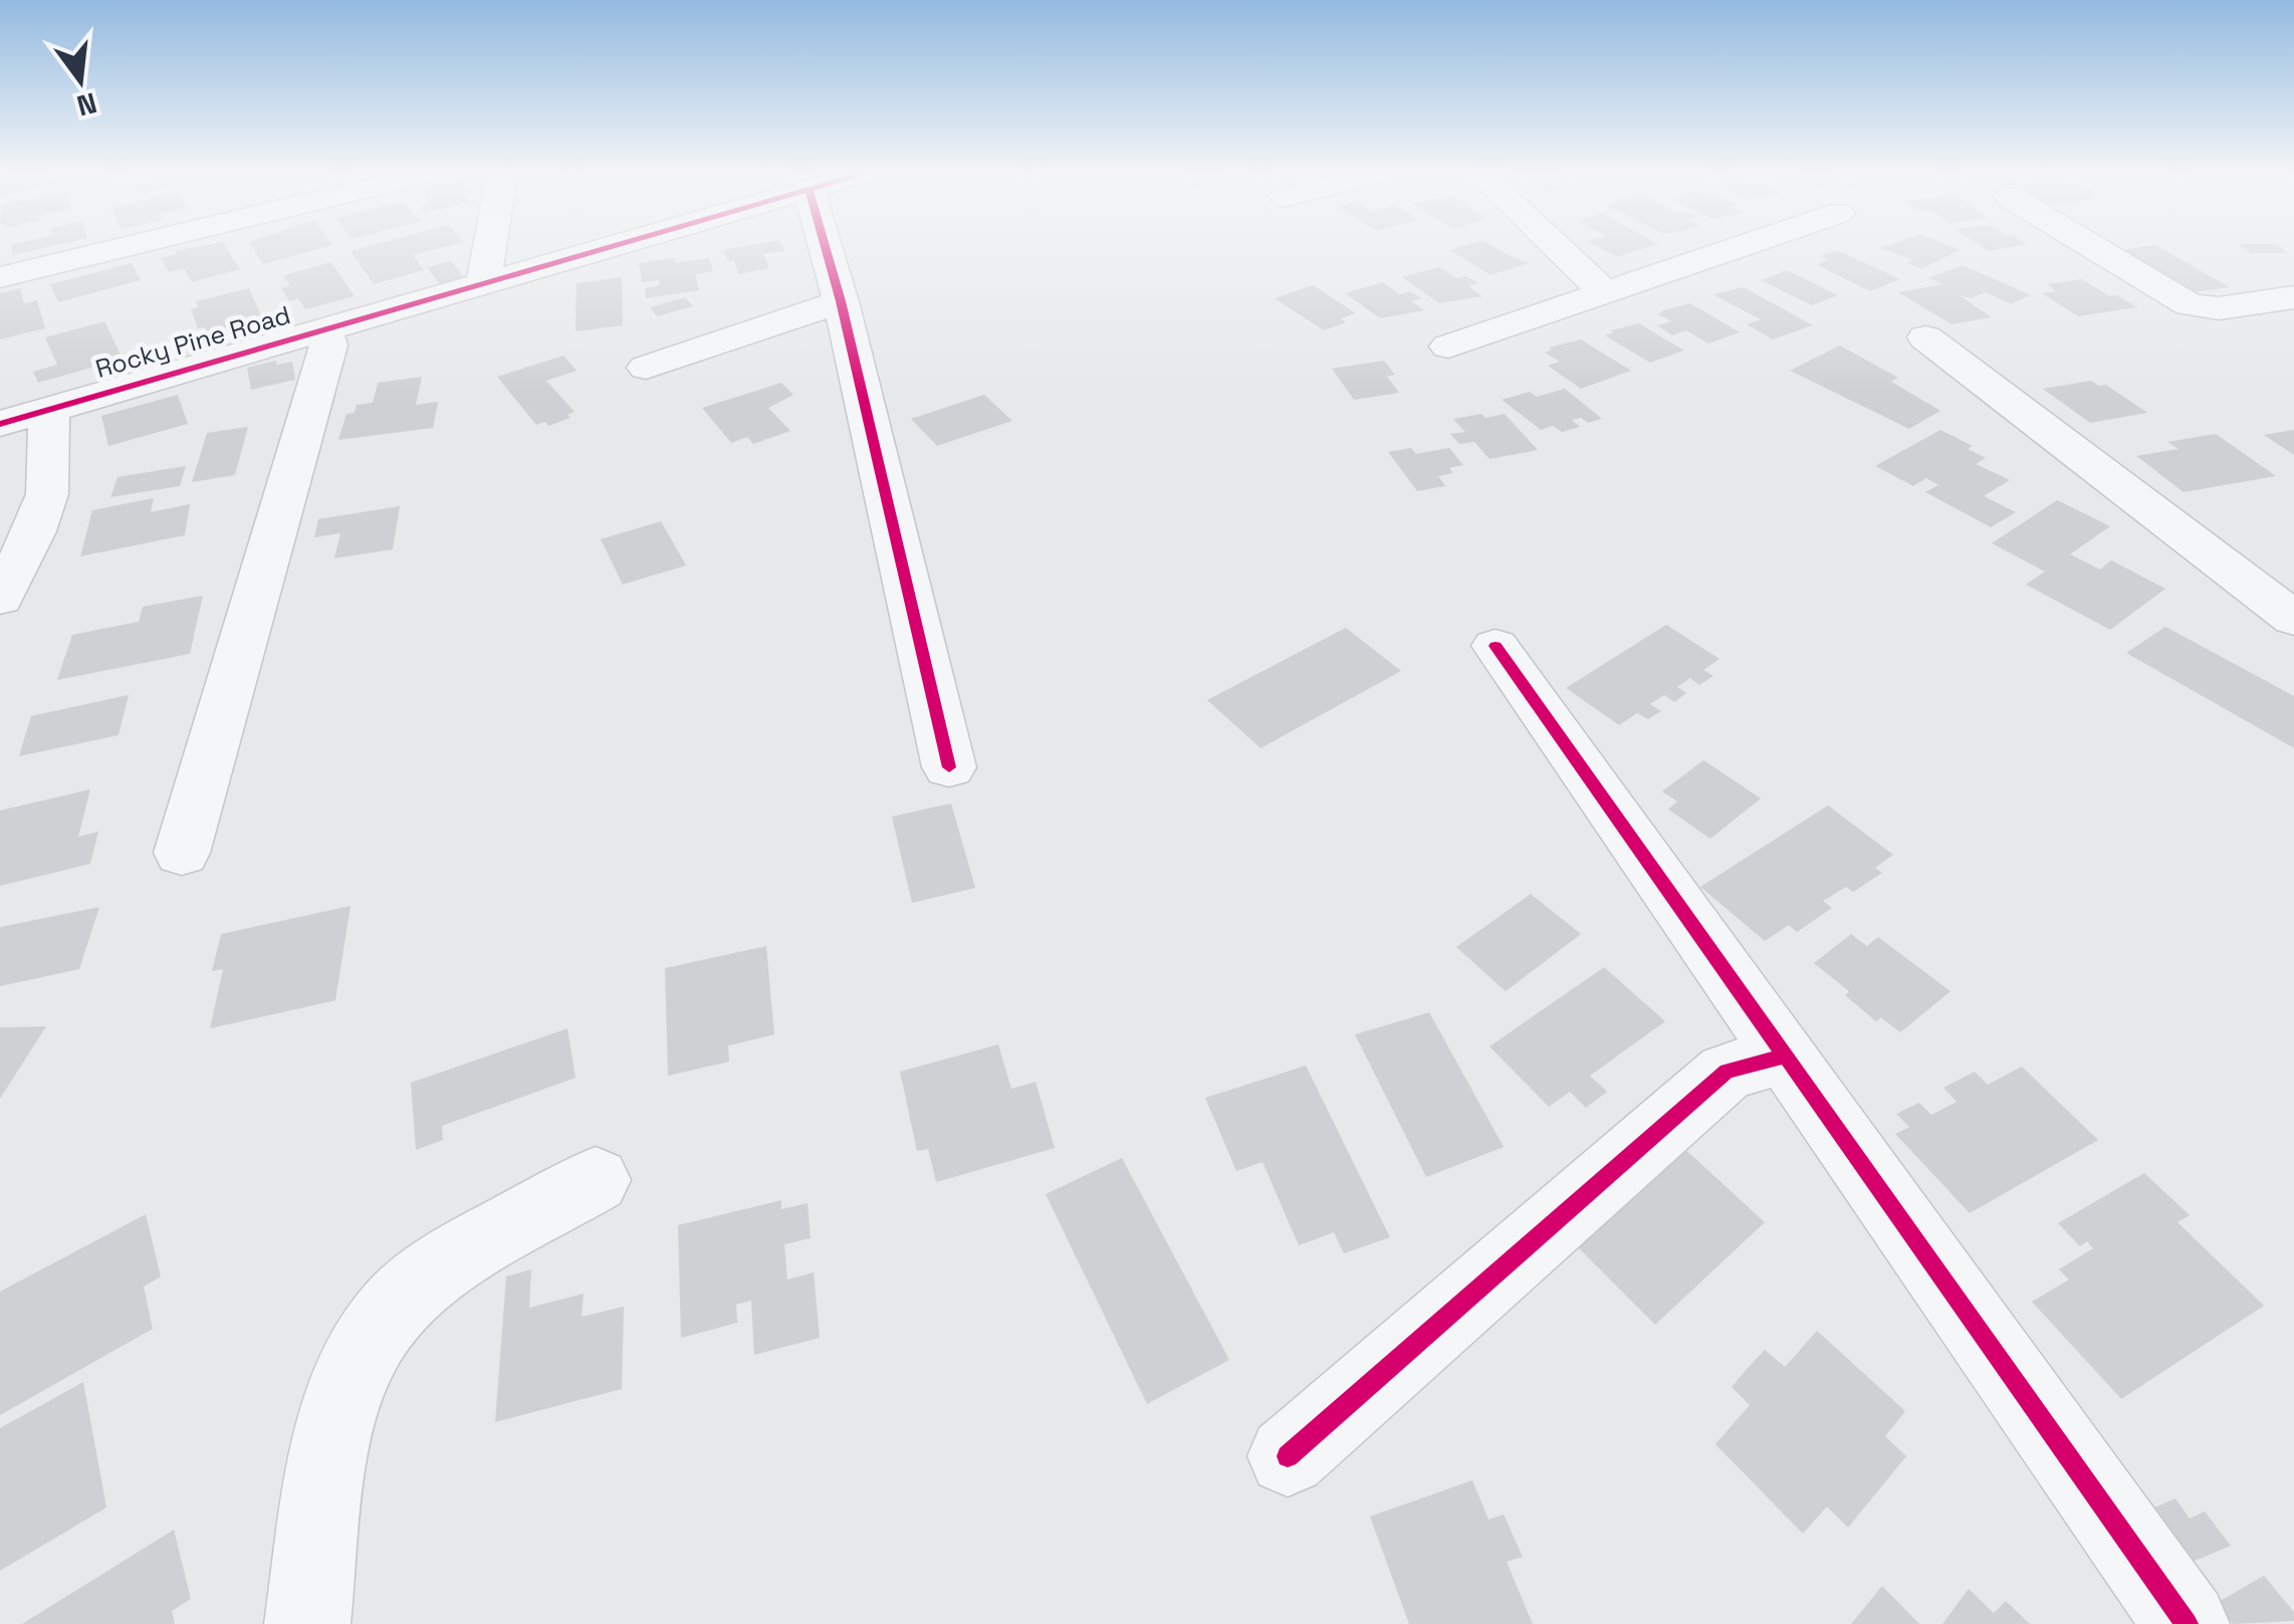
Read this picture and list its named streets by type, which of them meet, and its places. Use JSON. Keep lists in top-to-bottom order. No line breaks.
{"streets":{"street":["Rocky Pine Road"]},"north":"bottom"}
